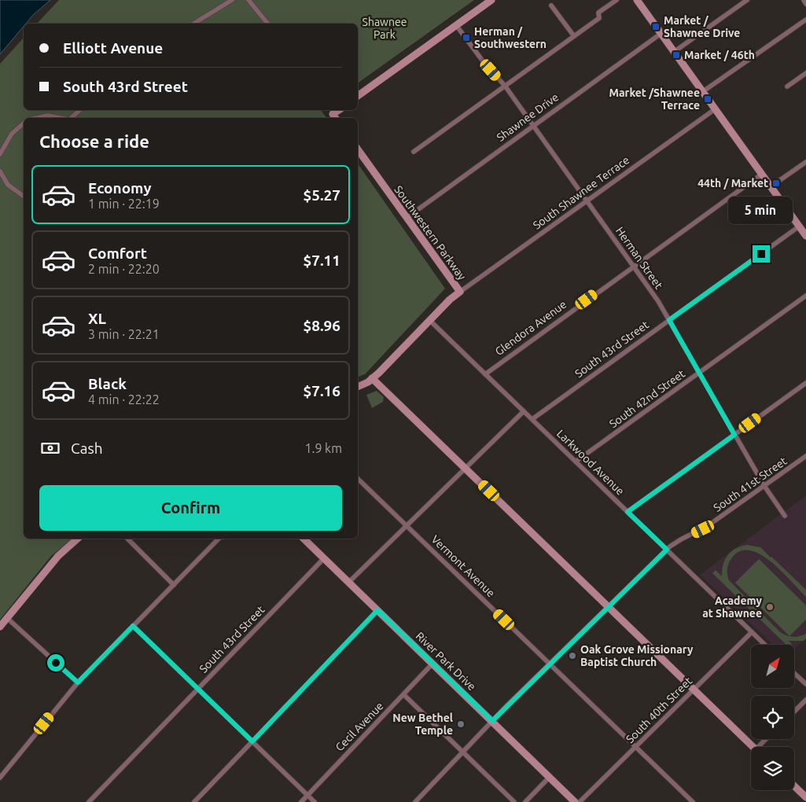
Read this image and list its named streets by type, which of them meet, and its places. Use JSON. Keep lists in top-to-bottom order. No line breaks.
{"streets":{"street":["Shawnee Drive","South Shawnee Terrace","Southwestern Parkway","Herman Street","Glendora Avenue","South 43rd Street","South 42nd Street","Larkwood Avenue","South 41st Street","Vermont Avenue","River Park Drive","South 40th Street","Cecil Avenue"]},"crossings":[["Shawnee Drive","Southwestern Parkway"],["Shawnee Drive","Herman Street"],["South Shawnee Terrace","Southwestern Parkway"],["South Shawnee Terrace","Herman Street"],["Southwestern Parkway","Larkwood Avenue"],["Herman Street","Glendora Avenue"],["Herman Street","South 43rd Street"],["Herman Street","South 42nd Street"],["Herman Street","South 41st Street"],["Glendora Avenue","Larkwood Avenue"],["South 43rd Street","Larkwood Avenue"],["South 43rd Street","River Park Drive"],["South 42nd Street","Larkwood Avenue"],["Larkwood Avenue","South 41st Street"],["Larkwood Avenue","South 40th Street"],["South 41st Street","Vermont Avenue"],["South 41st Street","River Park Drive"],["Vermont Avenue","South 40th Street"],["River Park Drive","Cecil Avenue"]],"parks":["Shawnee Park"],"places":{"transit":["Market / Shawnee Drive","Herman / Southwestern","Market / 46th","Market /Shawnee Terrace","44th / Market"],"other":["Academy at Shawnee","Oak Grove Missionary Baptist Church","New Bethel Temple"]},"north":"top right","page":{"banner":["Elliott Avenue","South 43rd Street"],"heading":"Choose a ride","list":[{"name":"Economy","note":"1 min · 22:19","value":"$5.27"},{"name":"Comfort","note":"2 min · 22:20","value":"$7.11"},{"name":"XL","note":"3 min · 22:21","value":"$8.96"},{"name":"Black","note":"4 min · 22:22","value":"$7.16"}],"bubble":"5 min","pay":["Cash","1.9 km"],"buttons":"Confirm"}}
